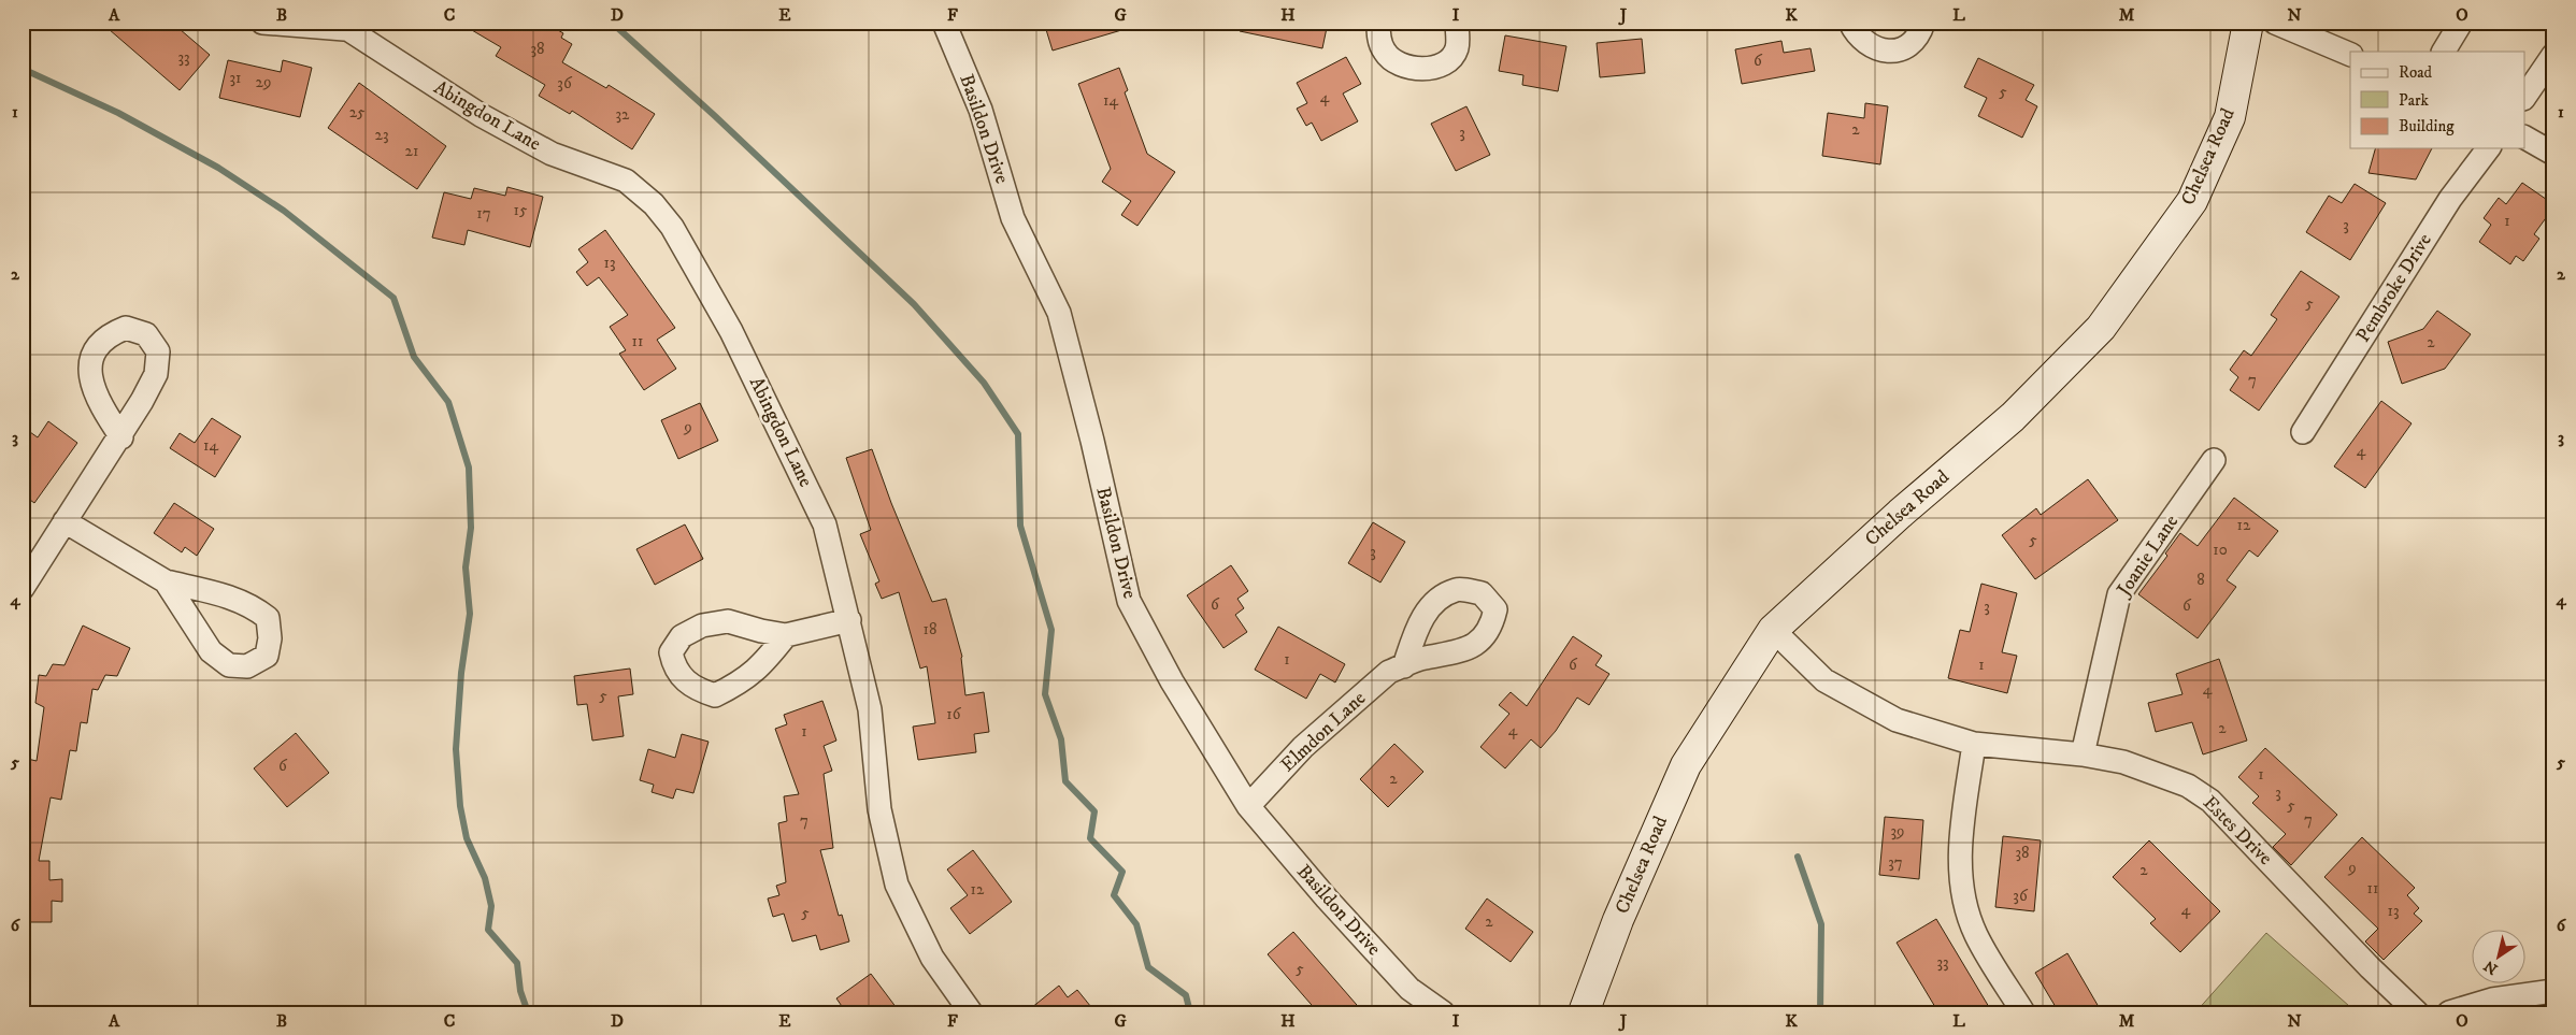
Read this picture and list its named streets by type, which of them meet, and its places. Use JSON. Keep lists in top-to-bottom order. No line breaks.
{"streets":{"street":["Abingdon Lane","Basildon Drive","Chelsea Road","Pembroke Drive","Joanie Lane","Elmdon Lane","Estes Drive"]},"crossings":[["Basildon Drive","Elmdon Lane"],["Chelsea Road","Estes Drive"],["Joanie Lane","Estes Drive"]],"house_numbers":["38","33","6","31","29","36","5","4","14","25","32","2","3","23","21","15","17","1","3","13","5","11","2","7","9","14","4","12","5","10","3","8","6","6","3","18","1","6","1","4","5","16","2","4","1","6","1","2","3","5","7","7","39","38","37","9","2","11","12","36","4","13","5","2","33","5"],"legend":["Road","Park","Building"],"north":"bottom left","grid":{"columns":["A","B","C","D","E","F","G","H","I","J","K","L","M","N","O"],"rows":["1","2","3","4","5","6"]}}
